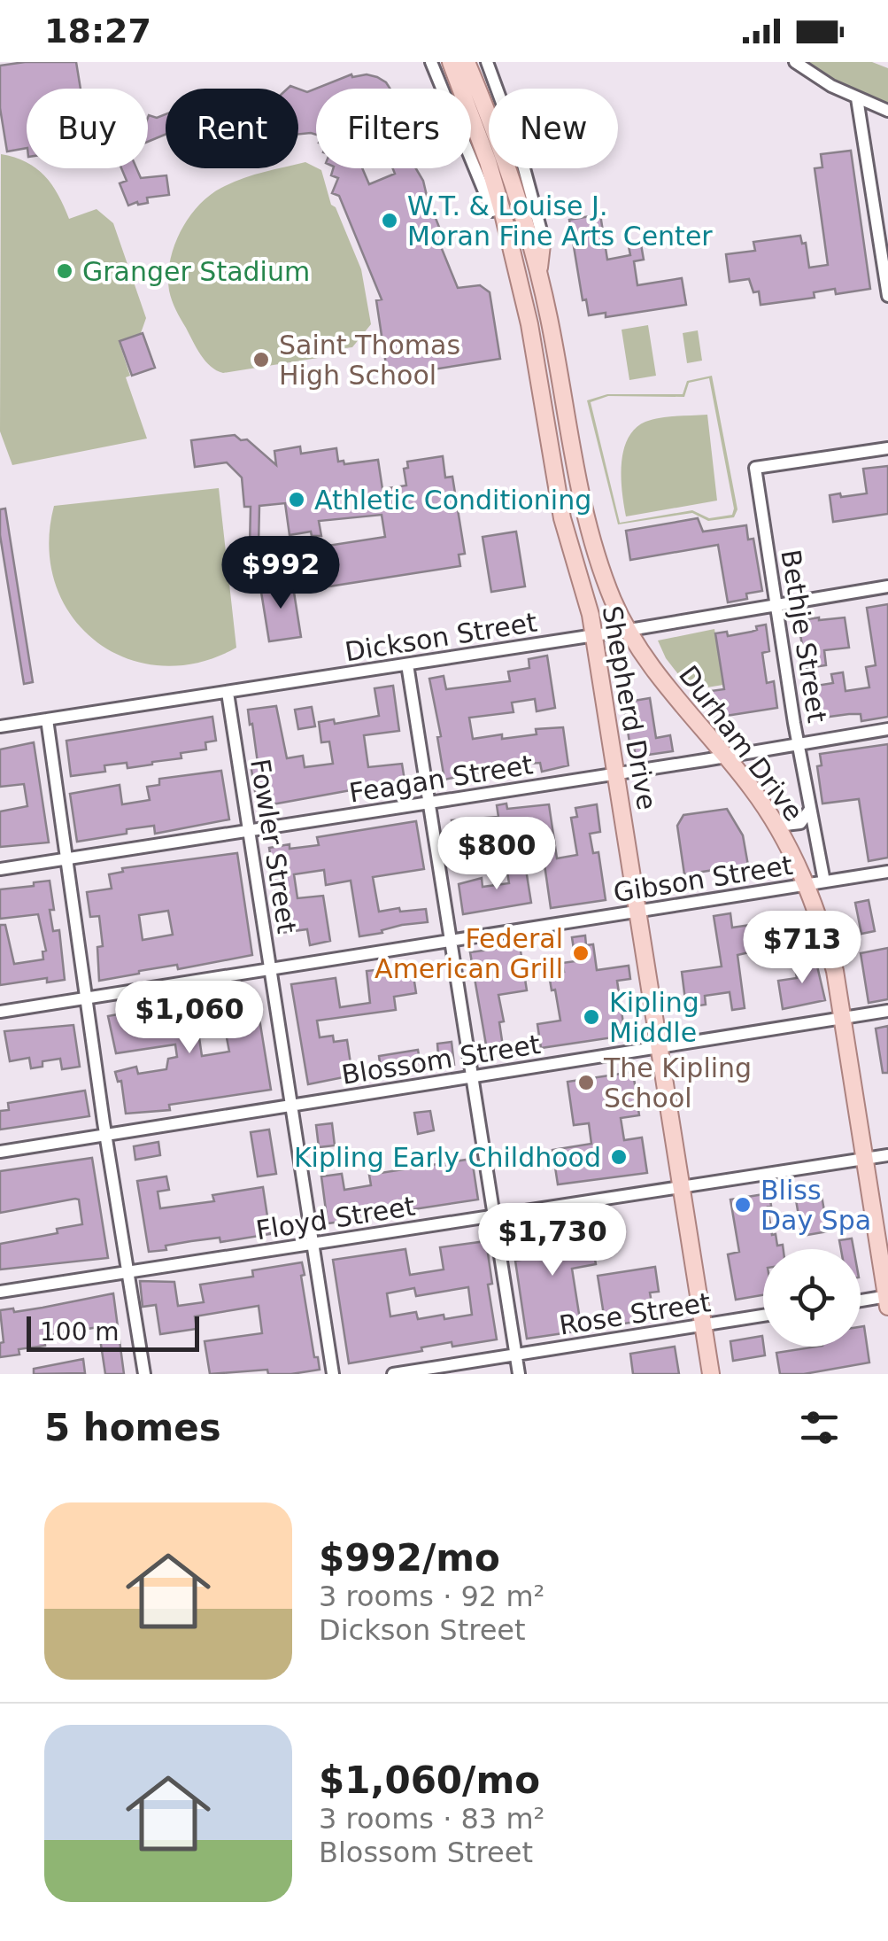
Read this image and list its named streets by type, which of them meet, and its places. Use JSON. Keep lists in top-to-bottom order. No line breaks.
{"streets":{"main road":["Shepherd Drive","Durham Drive"],"street":["Bethje Street","Dickson Street","Feagan Street","Fowler Street","Gibson Street","Blossom Street","Floyd Street","Rose Street"]},"crossings":[["Bethje Street","Dickson Street"],["Bethje Street","Durham Drive"],["Bethje Street","Feagan Street"],["Bethje Street","Gibson Street"],["Dickson Street","Shepherd Drive"],["Dickson Street","Durham Drive"],["Dickson Street","Fowler Street"],["Shepherd Drive","Durham Drive"],["Shepherd Drive","Feagan Street"],["Shepherd Drive","Gibson Street"],["Shepherd Drive","Blossom Street"],["Shepherd Drive","Floyd Street"],["Shepherd Drive","Rose Street"],["Durham Drive","Feagan Street"],["Durham Drive","Gibson Street"],["Durham Drive","Blossom Street"],["Durham Drive","Floyd Street"],["Feagan Street","Fowler Street"],["Fowler Street","Gibson Street"],["Fowler Street","Blossom Street"],["Fowler Street","Floyd Street"]],"places":["W.T. & Louise J. Moran Fine Arts Center","Granger Stadium","Saint Thomas High School","Athletic Conditioning","Federal American Grill","Kipling Middle","The Kipling School","Kipling Early Childhood","Bliss Day Spa"],"scale_bar":"100 m","page":{"status":"18:27","chip":["Buy","Rent","Filters","New"],"price":["$992","$800","$713","$1,060","$1,730"],"scale":"100 m","heading":"5 homes","list":[{"name":"$992/mo","note":"3 rooms · 92 m² · Dickson Street"},{"name":"$1,060/mo","note":"3 rooms · 83 m² · Blossom Street"}]}}
